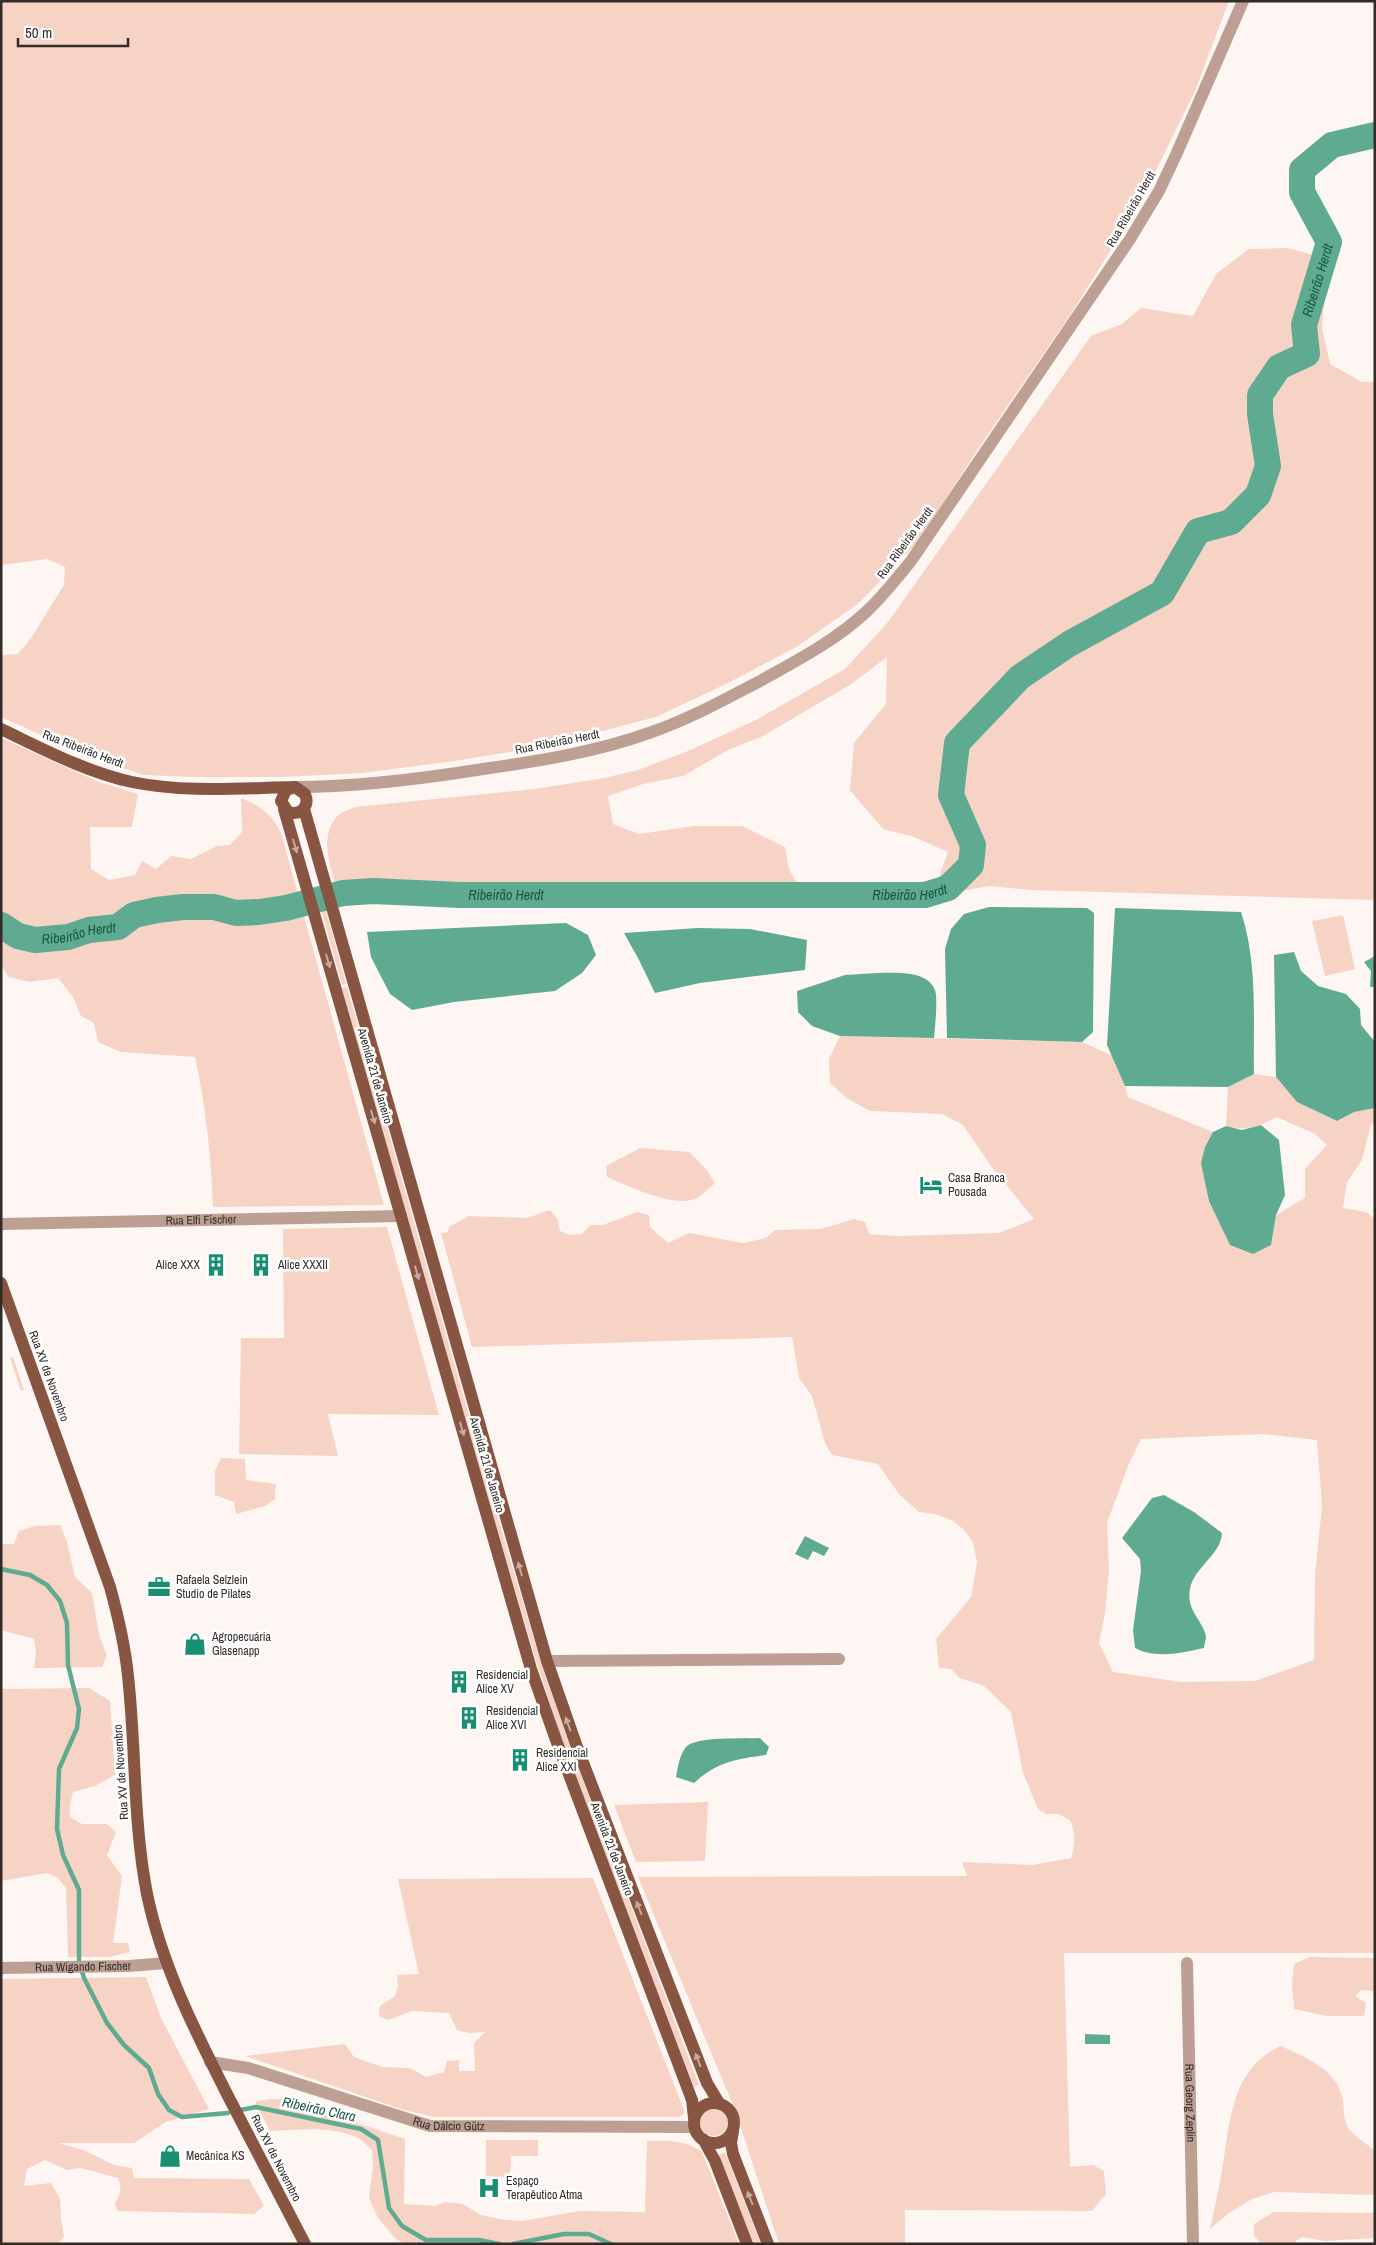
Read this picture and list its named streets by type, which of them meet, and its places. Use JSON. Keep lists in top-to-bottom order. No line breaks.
{"streets":{"main road":["Rua Ribeirão Herdt","Avenida 21 de Janeiro","Rua XV de Novembro"],"street":["Rua Elfi Fischer","Rua Wigando Fischer","Rua Georg Zeplin","Rua Dálcio Gütz"]},"crossings":[["Rua Ribeirão Herdt","Avenida 21 de Janeiro"],["Avenida 21 de Janeiro","Rua Elfi Fischer"],["Avenida 21 de Janeiro","Rua Dálcio Gütz"],["Rua XV de Novembro","Rua Wigando Fischer"],["Rua XV de Novembro","Rua Dálcio Gütz"]],"water":["Ribeirão Herdt","Ribeirão Clara"],"places":{"hotel":["Casa Branca Pousada"],"building":["Alice XXX","Alice XXXII","Residencial Alice XV","Residencial Alice XVI","Residencial Alice XXI"],"office":["Rafaela Selzlein Studio de Pilates"],"shop":["Agropecuária Glasenapp","Mecânica KS"],"hospital":["Espaço Terapêutico Atma"]},"scale_bar":"50 m"}
